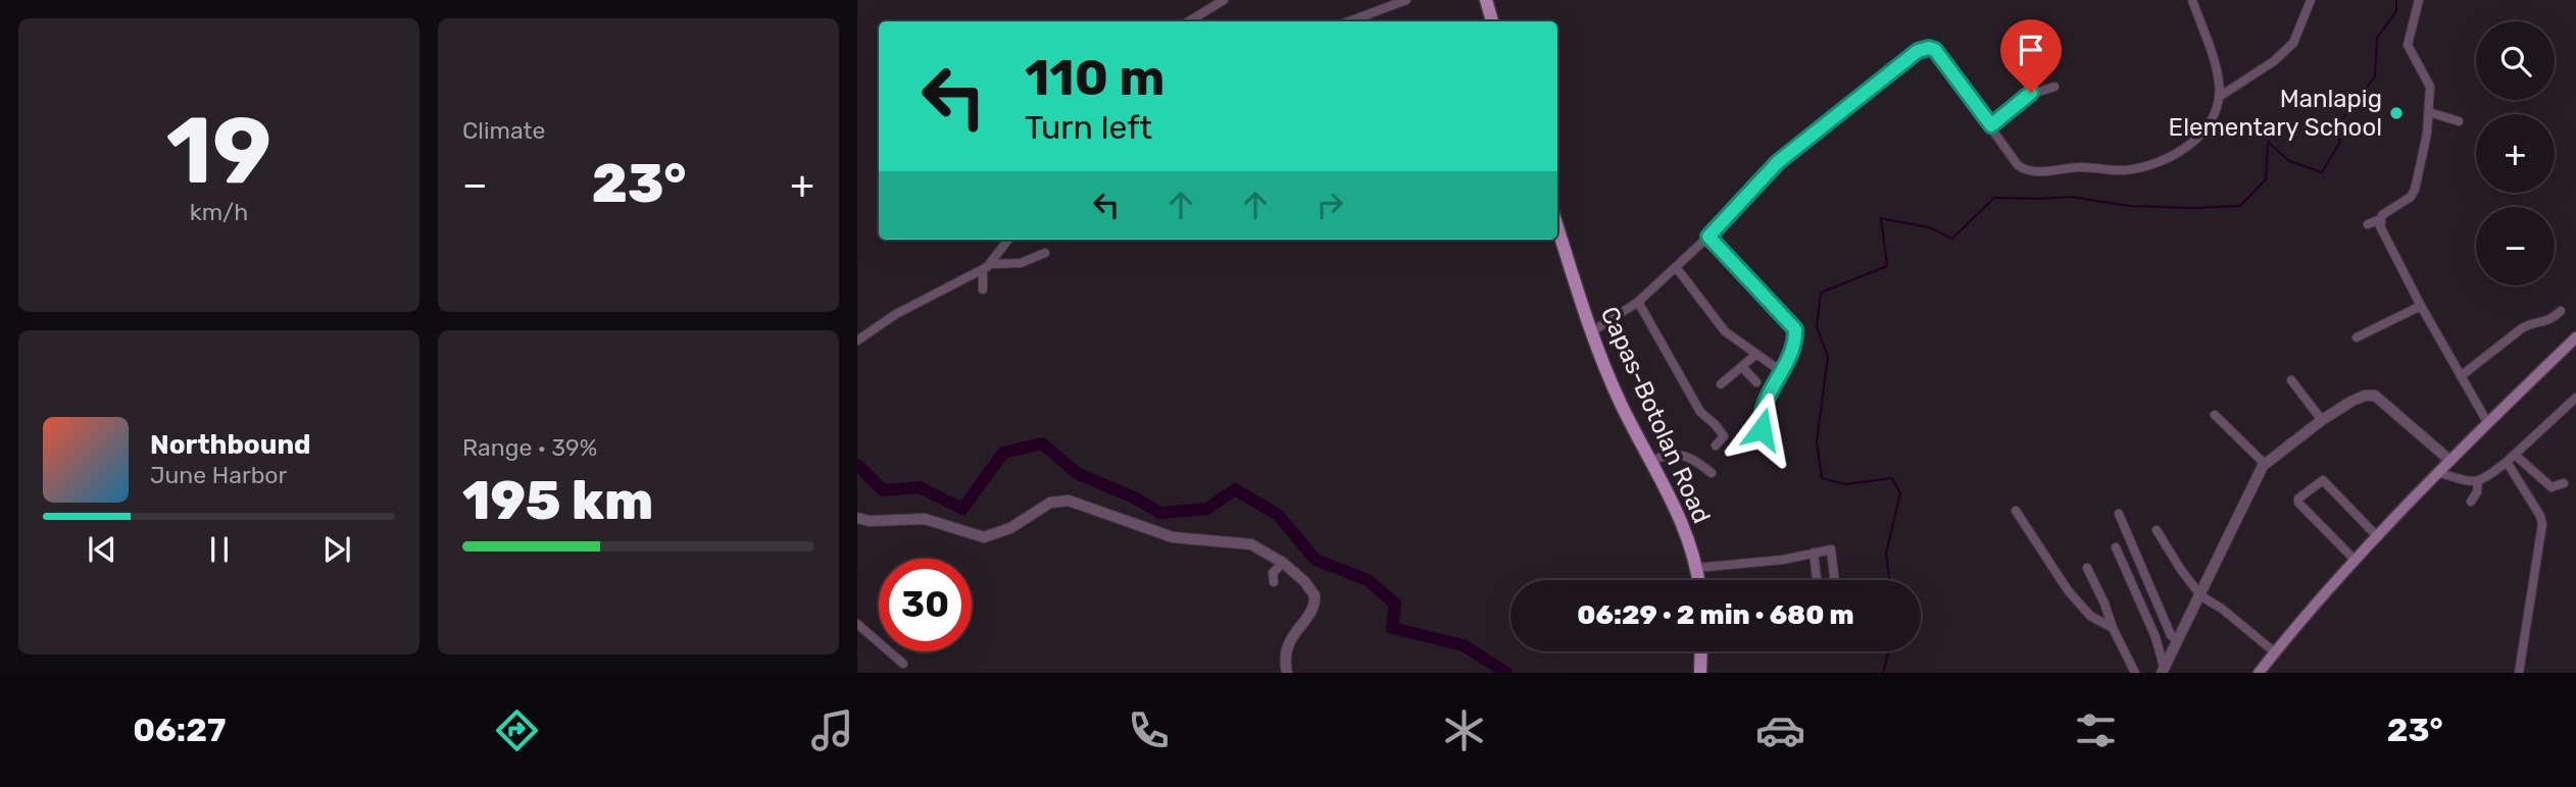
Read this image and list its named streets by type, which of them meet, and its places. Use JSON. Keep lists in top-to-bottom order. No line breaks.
{"streets":{"main road":["Capas-Botolan Road"]},"places":["Manlapig Elementary School"],"page":{"tile":[["19","km/h"],"Climate",["Range · 39%","195 km"]],"map_buttons":["+","−"],"turn":["110 m","Turn left"],"heat":["−","23°","+"],"song":["Northbound","June Harbor"],"limit":"30","trip":"06:29 · 2 min · 680 m","tabs":["06:27","23°"]}}
